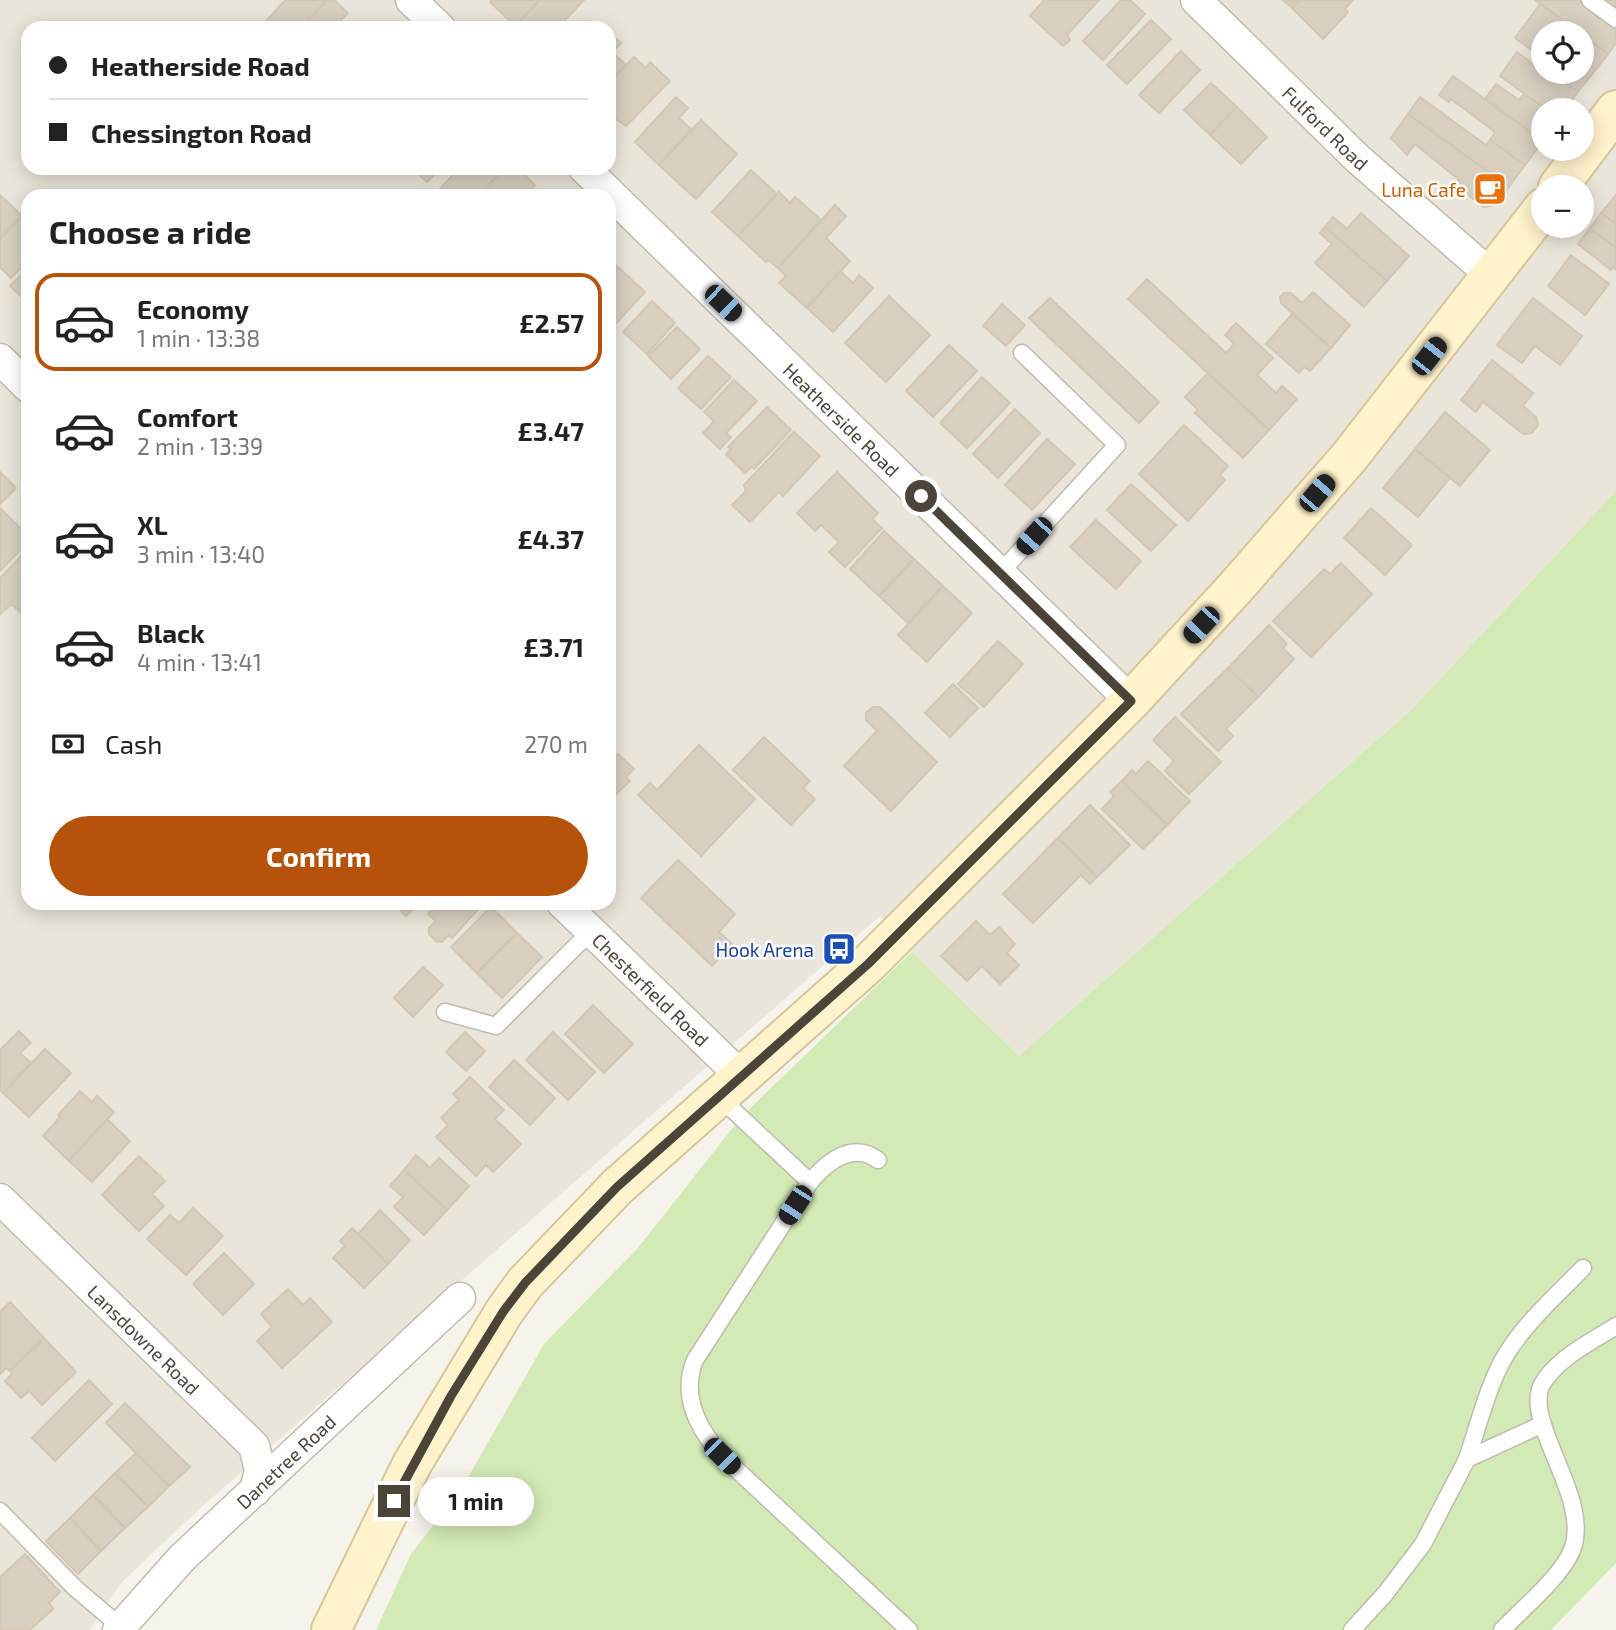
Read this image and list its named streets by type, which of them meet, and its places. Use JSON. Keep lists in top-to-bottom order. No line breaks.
{"streets":{"street":["Fulford Road","Heatherside Road","Chesterfield Road","Lansdowne Road","Danetree Road"]},"crossings":[["Lansdowne Road","Danetree Road"]],"places":{"cafe":["Luna Cafe"],"bus stop":["Hook Arena"]},"page":{"map_buttons":["+","−"],"banner":["Heatherside Road","Chessington Road"],"heading":"Choose a ride","list":[{"name":"Economy","note":"1 min · 13:38","value":"£2.57"},{"name":"Comfort","note":"2 min · 13:39","value":"£3.47"},{"name":"XL","note":"3 min · 13:40","value":"£4.37"},{"name":"Black","note":"4 min · 13:41","value":"£3.71"}],"pay":["Cash","270 m"],"buttons":"Confirm","bubble":"1 min"}}
